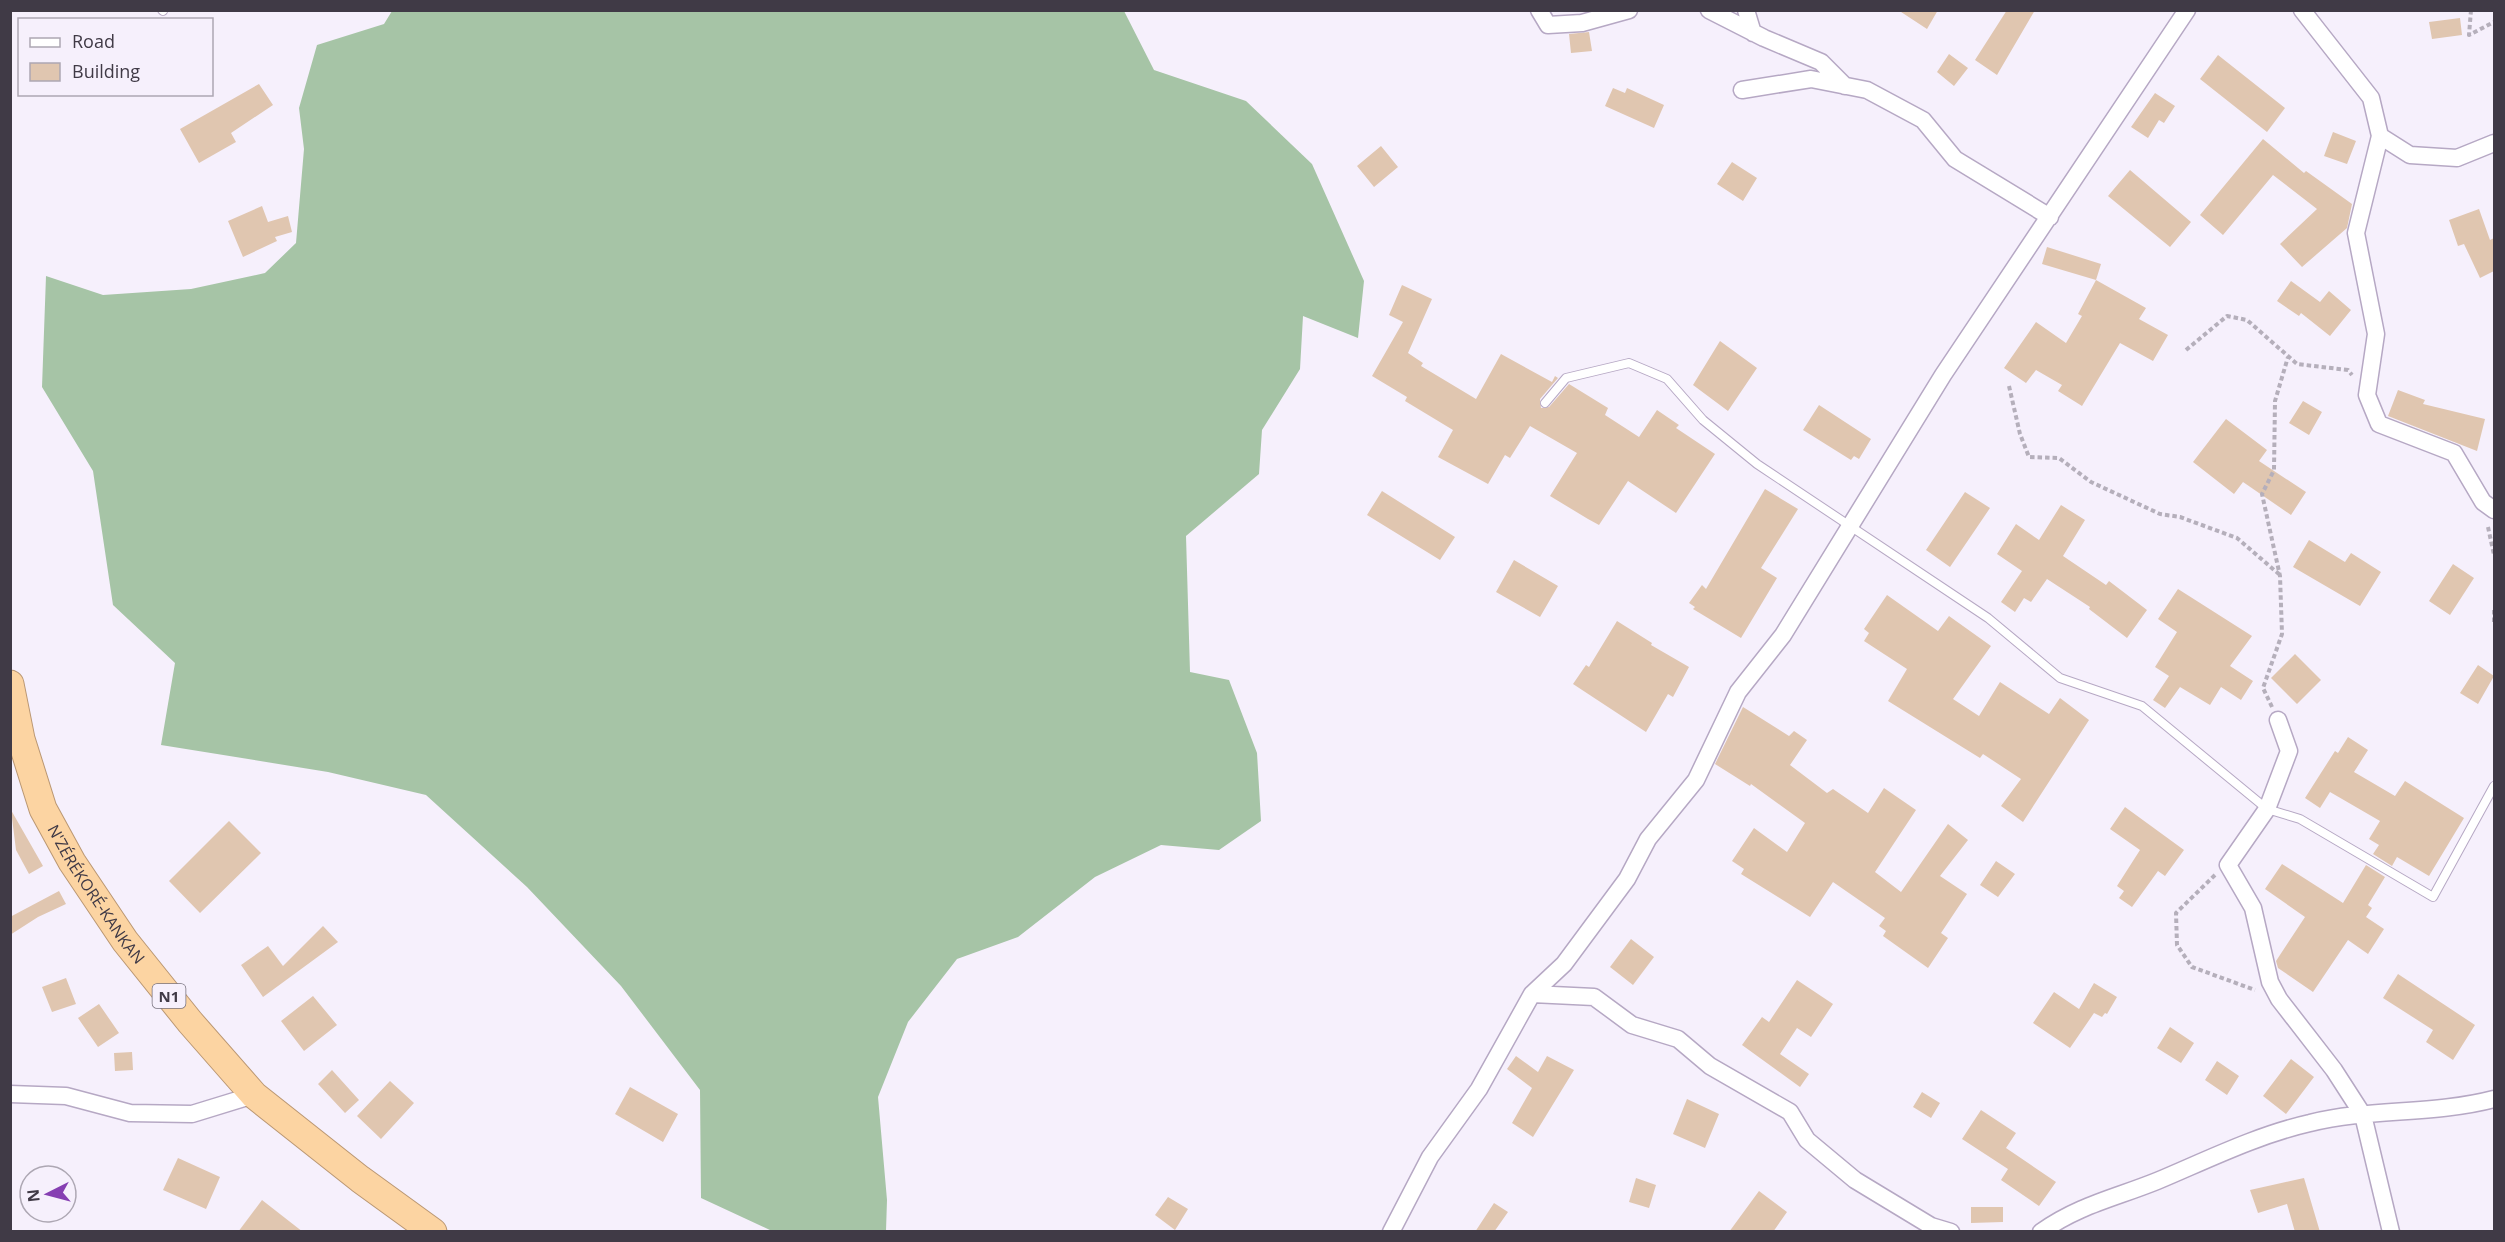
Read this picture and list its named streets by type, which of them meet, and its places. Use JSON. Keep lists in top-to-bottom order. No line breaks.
{"streets":{"highway":["N'ZÉRÉKORÉ-KANKAN","N1"]},"legend":["Road","Building"],"north":"left"}
